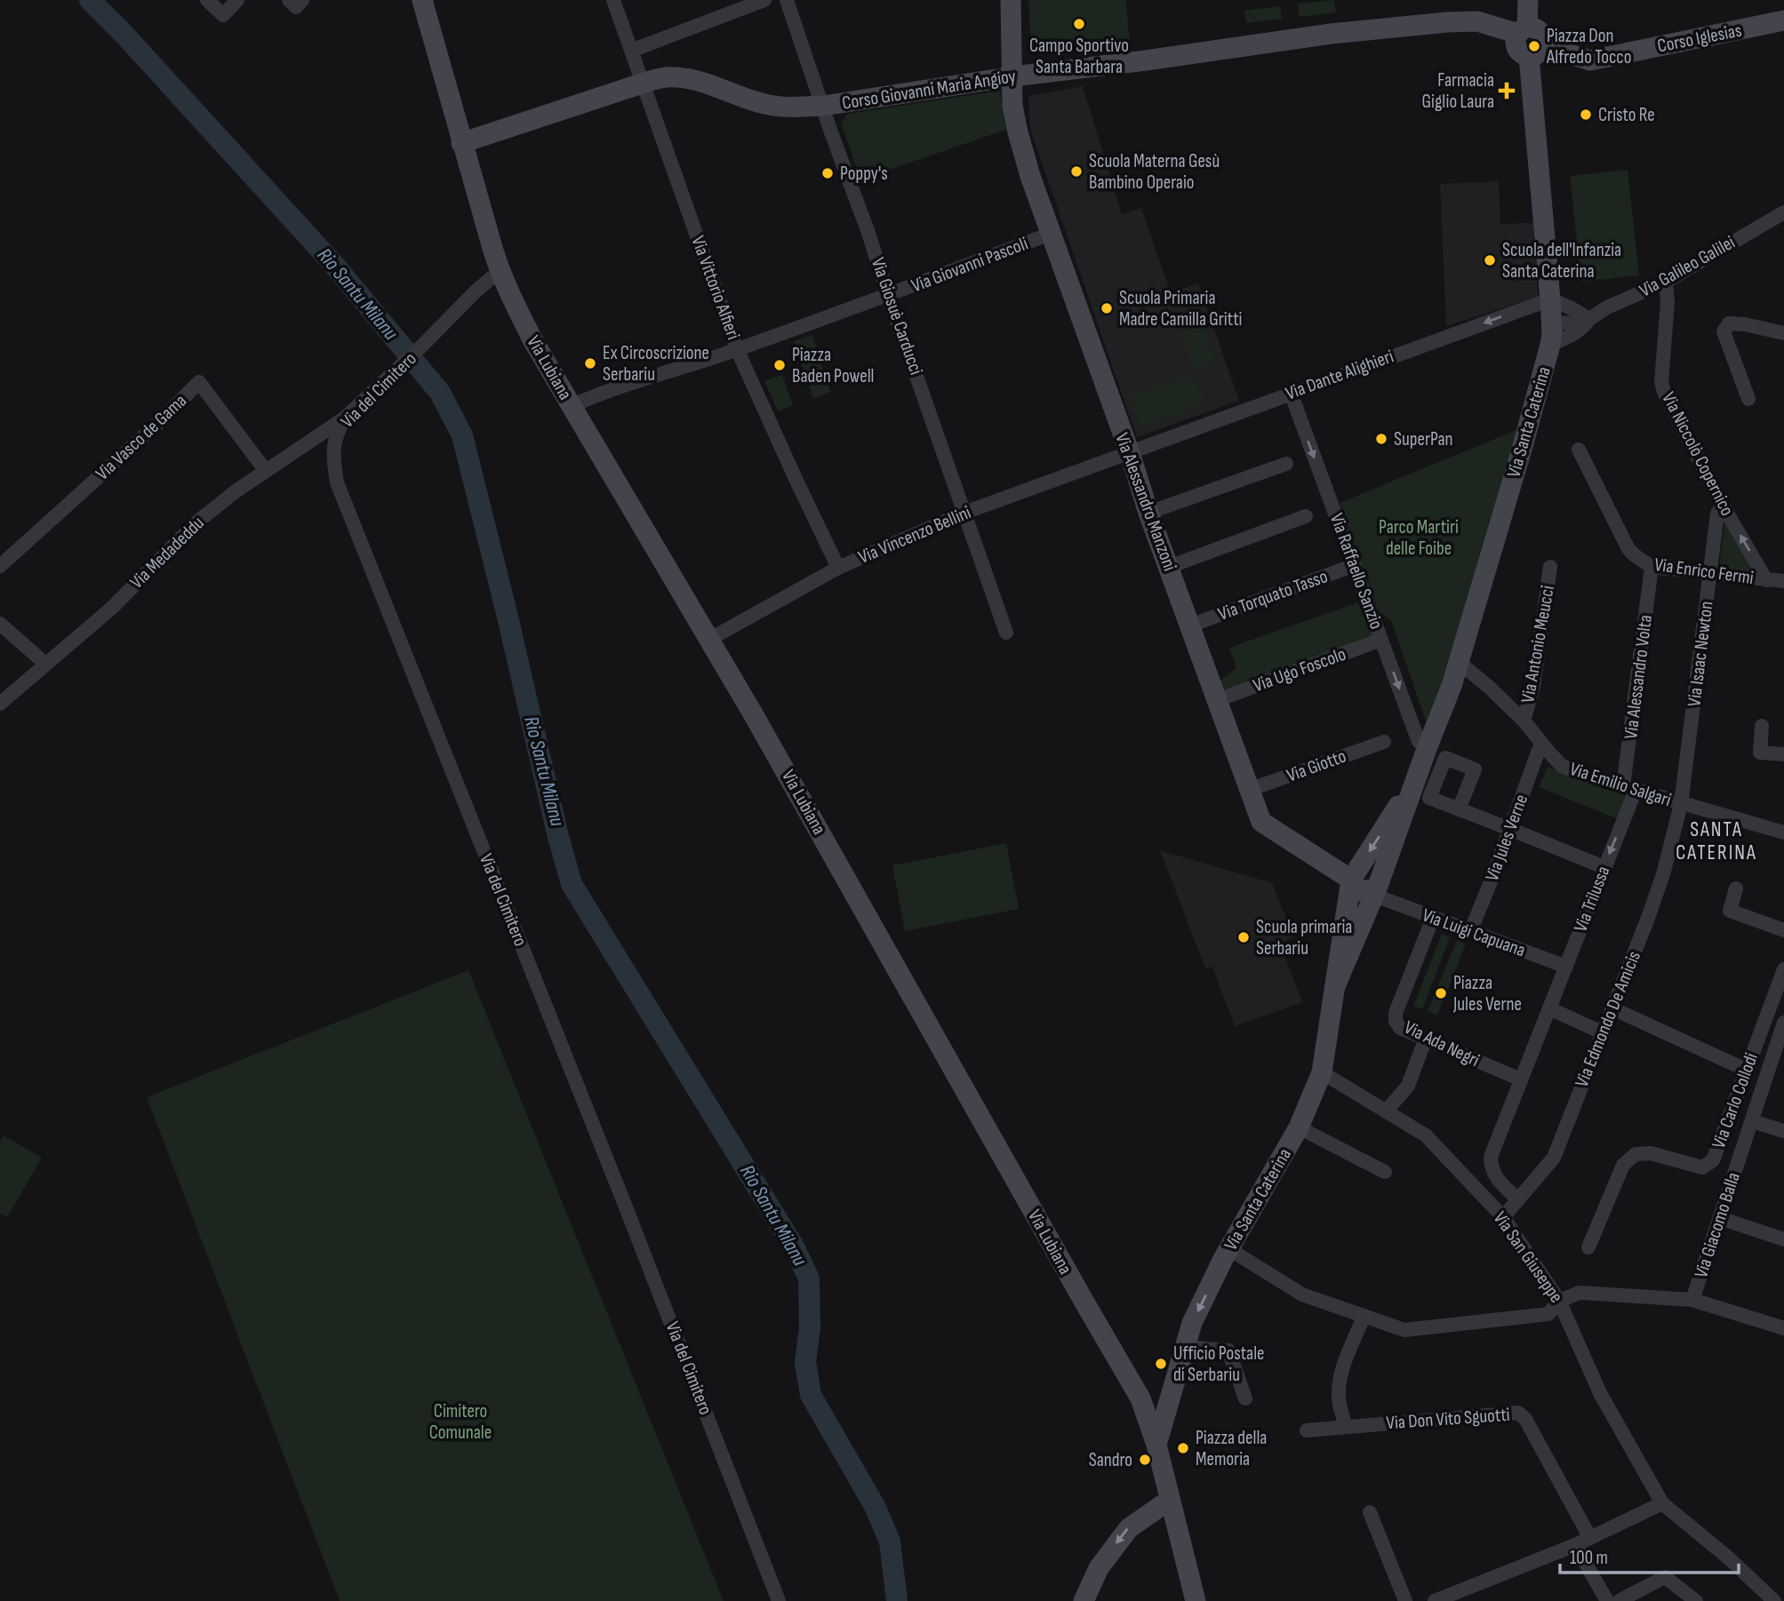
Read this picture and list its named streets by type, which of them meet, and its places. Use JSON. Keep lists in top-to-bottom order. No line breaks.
{"streets":{"street":["Corso Iglesias","Corso Giovanni Maria Angioy","Via Giovanni Pascoli","Via Galileo Galilei","Via Vittorio Alfieri","Via Giosuè Carducci","Via Lubiana","Via Dante Alighieri","Via del Cimitero","Via Santa Caterina","Via Vasco de Gama","Via Niccolò Copernico","Via Alessandro Manzoni","Via Vincenzo Bellini","Via Medadeddu","Via Raffaello Sanzio","Via Enrico Fermi","Via Torquato Tasso","Via Antonio Meucci","Via Isaac Newton","Via Ugo Foscolo","Via Alessandro Volta","Via Giotto","Via Emilio Salgari","Via Jules Verne","Via Trilussa","Via Luigi Capuana","Via Edmondo De Amicis","Via Ada Negri","Via Carlo Collodi","Via Giacomo Balla","Via San Giuseppe","Via Don Vito Sguotti"]},"crossings":[["Corso Iglesias","Via Santa Caterina"],["Corso Giovanni Maria Angioy","Via Vittorio Alfieri"],["Corso Giovanni Maria Angioy","Via Giosuè Carducci"],["Corso Giovanni Maria Angioy","Via Lubiana"],["Corso Giovanni Maria Angioy","Via Alessandro Manzoni"],["Via Giovanni Pascoli","Via Vittorio Alfieri"],["Via Giovanni Pascoli","Via Giosuè Carducci"],["Via Giovanni Pascoli","Via Lubiana"],["Via Giovanni Pascoli","Via Alessandro Manzoni"],["Via Galileo Galilei","Via Santa Caterina"],["Via Galileo Galilei","Via Niccolò Copernico"],["Via Vittorio Alfieri","Via Vincenzo Bellini"],["Via Giosuè Carducci","Via Vincenzo Bellini"],["Via Lubiana","Via del Cimitero"],["Via Lubiana","Via Santa Caterina"],["Via Lubiana","Via Vincenzo Bellini"],["Via Dante Alighieri","Via Santa Caterina"],["Via Dante Alighieri","Via Alessandro Manzoni"],["Via Dante Alighieri","Via Vincenzo Bellini"],["Via Dante Alighieri","Via Raffaello Sanzio"],["Via del Cimitero","Via Medadeddu"],["Via Santa Caterina","Via Alessandro Manzoni"],["Via Santa Caterina","Via Raffaello Sanzio"],["Via Santa Caterina","Via Emilio Salgari"],["Via Santa Caterina","Via Luigi Capuana"],["Via Santa Caterina","Via Giacomo Balla"],["Via Santa Caterina","Via San Giuseppe"],["Via Vasco de Gama","Via Medadeddu"],["Via Niccolò Copernico","Via Enrico Fermi"],["Via Niccolò Copernico","Via Isaac Newton"],["Via Alessandro Manzoni","Via Vincenzo Bellini"],["Via Alessandro Manzoni","Via Torquato Tasso"],["Via Alessandro Manzoni","Via Ugo Foscolo"],["Via Alessandro Manzoni","Via Giotto"],["Via Raffaello Sanzio","Via Torquato Tasso"],["Via Raffaello Sanzio","Via Ugo Foscolo"],["Via Enrico Fermi","Via Isaac Newton"],["Via Enrico Fermi","Via Alessandro Volta"],["Via Antonio Meucci","Via Emilio Salgari"],["Via Isaac Newton","Via Emilio Salgari"],["Via Isaac Newton","Via Edmondo De Amicis"],["Via Alessandro Volta","Via Emilio Salgari"],["Via Alessandro Volta","Via Trilussa"],["Via Emilio Salgari","Via Jules Verne"],["Via Emilio Salgari","Via Trilussa"],["Via Emilio Salgari","Via Edmondo De Amicis"],["Via Jules Verne","Via Luigi Capuana"],["Via Trilussa","Via Luigi Capuana"],["Via Trilussa","Via Edmondo De Amicis"],["Via Trilussa","Via Ada Negri"],["Via Luigi Capuana","Via Ada Negri"],["Via Edmondo De Amicis","Via San Giuseppe"],["Via Giacomo Balla","Via San Giuseppe"]],"one_way":["Via Dante Alighieri","Via Raffaello Sanzio"],"districts":["SANTA CATERINA"],"water":["Rio Santu Milanu"],"parks":["Parco Martiri delle Foibe","Cimitero Comunale"],"places":{"other":["Campo Sportivo Santa Barbara","Piazza Don Alfredo Tocco","Cristo Re","Scuola Materna Gesù Bambino Operaio","Poppy's","Scuola dell'Infanzia Santa Caterina","Scuola Primaria Madre Camilla Gritti","Ex Circoscrizione Serbariu","Piazza Baden Powell","SuperPan","Scuola primaria Serbariu","Piazza Jules Verne","Ufficio Postale di Serbariu","Piazza della Memoria","Sandro"],"health":["Farmacia Giglio Laura"]},"scale_bar":"100 m"}
